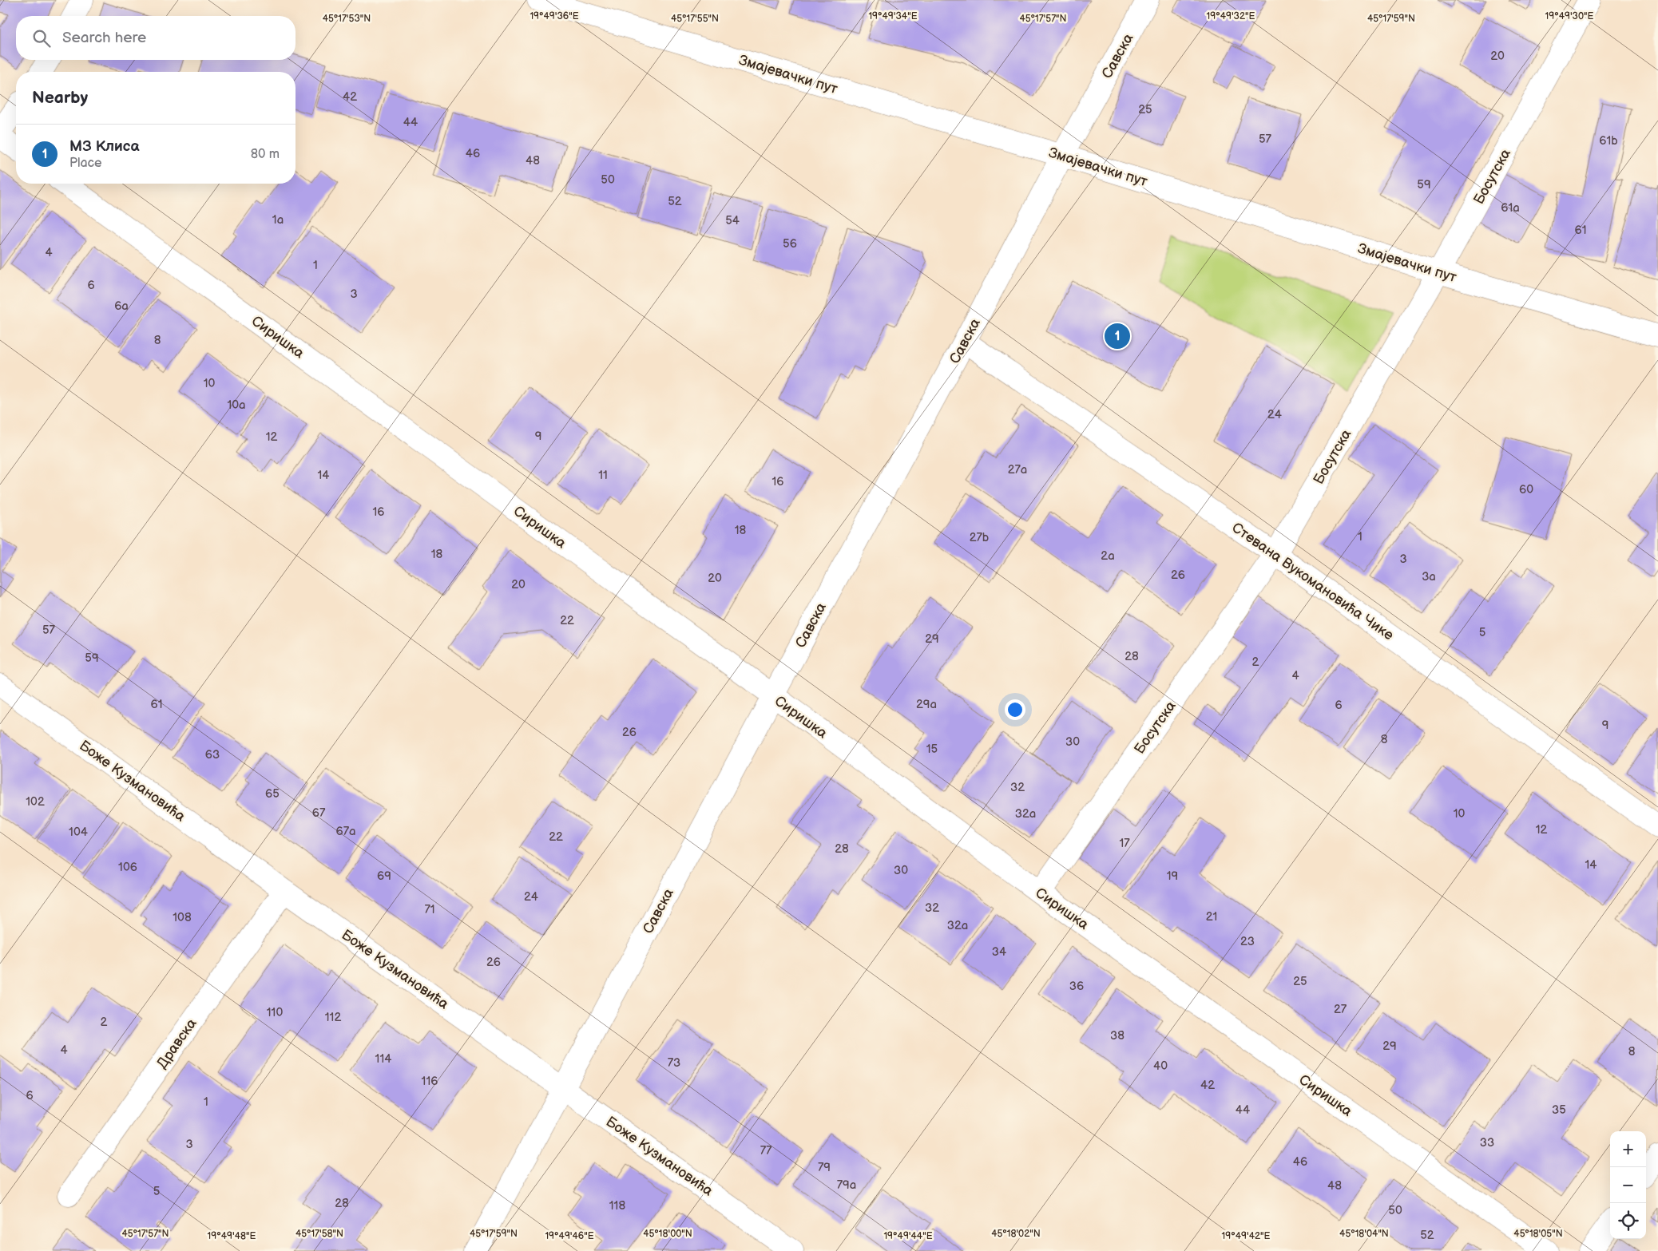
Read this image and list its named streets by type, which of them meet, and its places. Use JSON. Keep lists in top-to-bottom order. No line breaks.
{"streets":{"street":["Савска","Змајевачки пут","Босутска","Сиришка","Стевана Вукомановића Чике","Боже Кузмановића","Дравска"]},"crossings":[["Савска","Змајевачки пут"],["Савска","Сиришка"],["Савска","Стевана Вукомановића Чике"],["Савска","Боже Кузмановића"],["Змајевачки пут","Босутска"],["Босутска","Сиришка"],["Босутска","Стевана Вукомановића Чике"],["Боже Кузмановића","Дравска"]],"house_numbers":["20","42","25","44","57","61b","46","48","50","59","52","61a","1a","54","61","56","4","1","6","3","6a","8","10","10a","24","9","12","27a","14","11","16","60","16","18","1","27b","18","2a","3","26","3a","20","20","22","57","5","29","28","59","2","4","61","29a","6","9","26","8","30","15","63","32","65","102","67","32a","10","12","67a","104","22","17","28","14","106","30","69","19","24","32","71","21","108","32a","23","34","26","25","36","27","110","112","2","38","29","4","8","114","73","40","116","42","6","1","44","35","33","3","77","46","79","79a","48","5","28","118","50","52"],"page":{"search":"Search here","heading":"Nearby","list":[{"mark":"1","name":"МЗ Клиса","note":"Place","value":"80 m"}],"pins":"1","map_buttons":["+","−"]},"coordinates":["19°49'30\"E","19°49'34\"E","19°49'32\"E","19°49'36\"E","45°17'53\"N","45°17'55\"N","45°17'57\"N","45°17'59\"N","45°17'58\"N","45°18'00\"N","45°18'02\"N","45°18'04\"N","45°18'05\"N","19°49'48\"E","19°49'46\"E","19°49'44\"E","19°49'42\"E"]}
